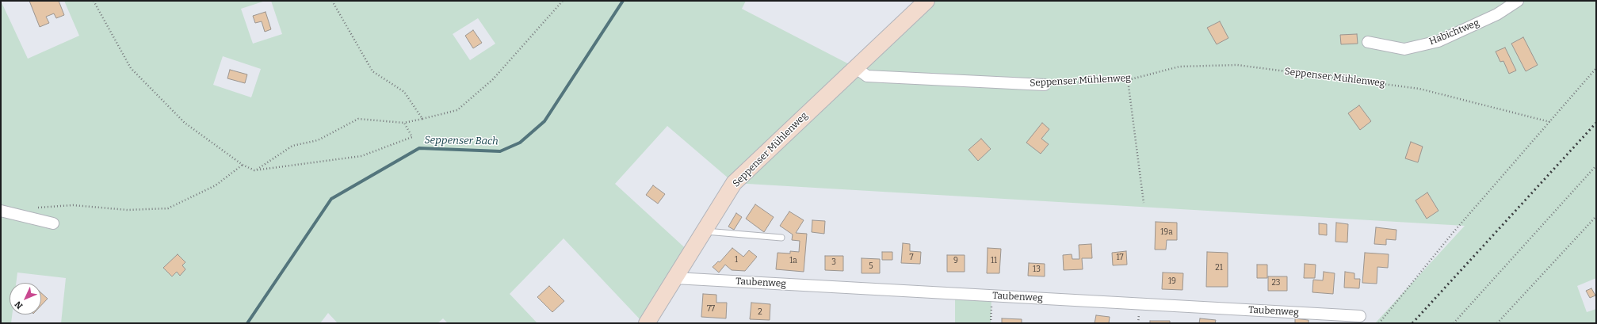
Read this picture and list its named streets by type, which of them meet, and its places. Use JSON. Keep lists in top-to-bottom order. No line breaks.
{"streets":{"street":["Habichtweg","Seppenser Mühlenweg","Taubenweg"]},"crossings":[["Seppenser Mühlenweg","Taubenweg"]],"water":["Seppenser Bach"],"house_numbers":["19a","7","17","1","1a","9","11","3","5","21","13","19","23","77","2"],"north":"bottom left"}
